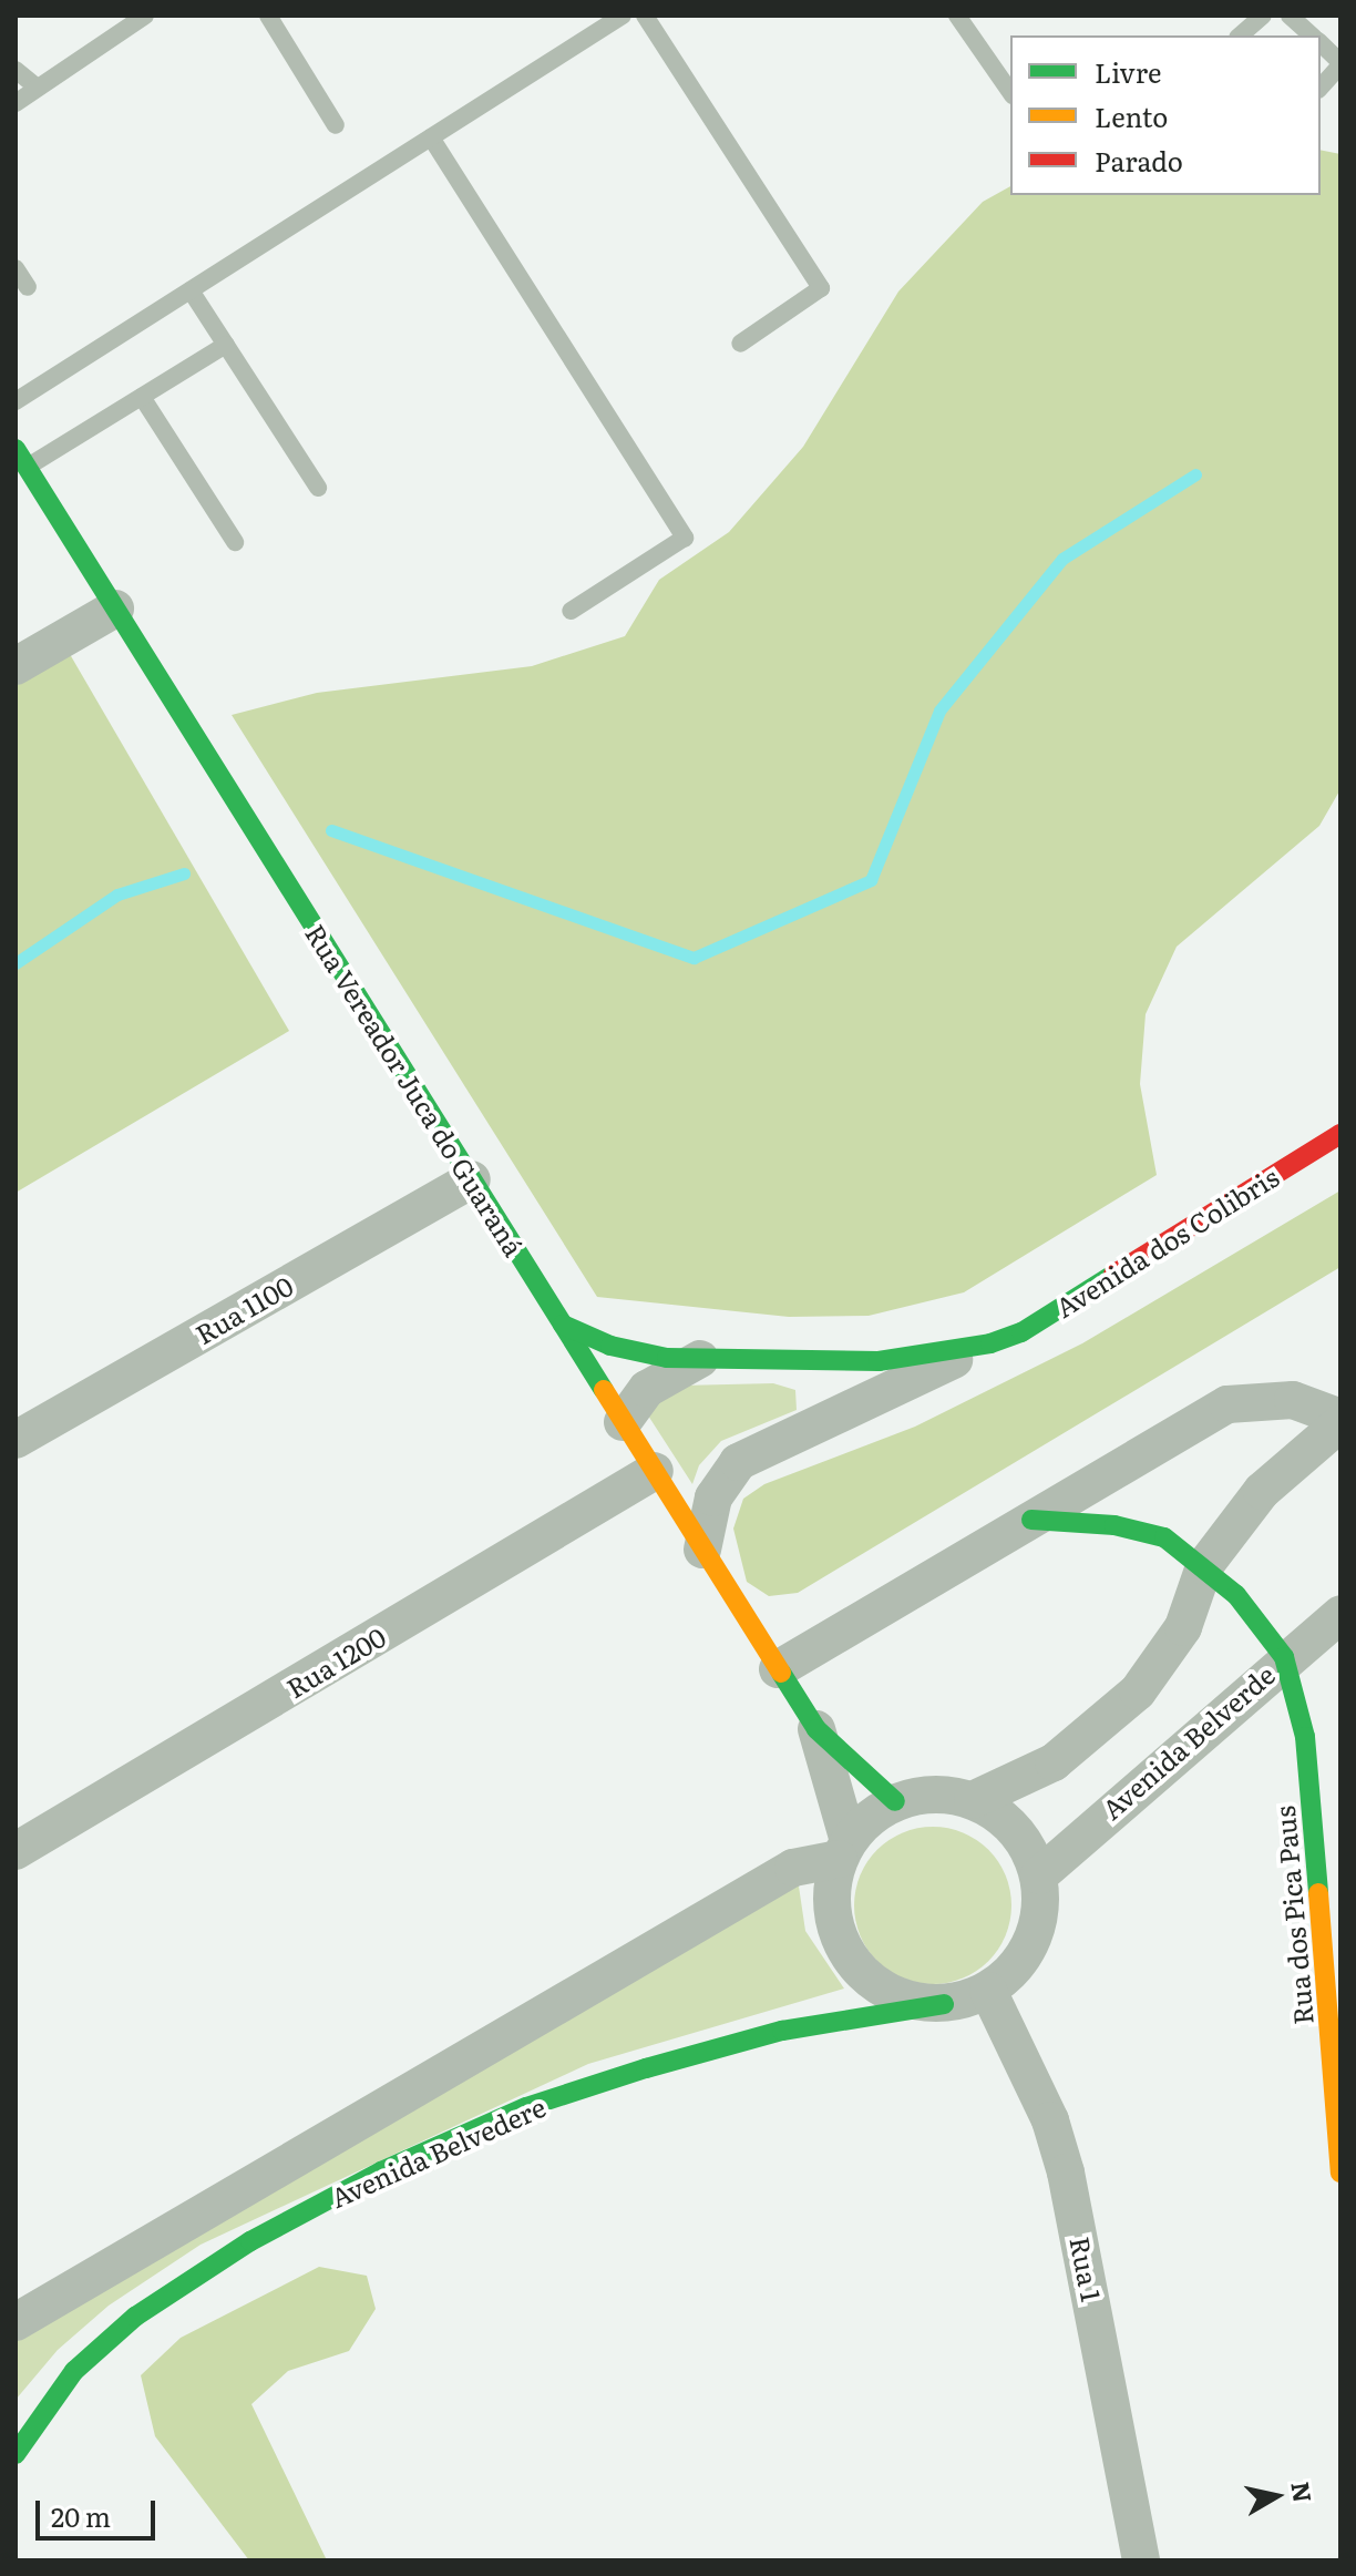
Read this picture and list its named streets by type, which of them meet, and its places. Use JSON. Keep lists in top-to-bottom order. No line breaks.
{"streets":{"street":["Rua Vereador Juca do Guaraná","Avenida dos Colibris","Rua 1100","Rua 1200","Avenida Belverde","Rua dos Pica Paus","Avenida Belvedere","Rua 1"]},"crossings":[["Rua Vereador Juca do Guaraná","Avenida dos Colibris"],["Rua Vereador Juca do Guaraná","Rua 1100"],["Rua Vereador Juca do Guaraná","Rua 1200"],["Rua Vereador Juca do Guaraná","Avenida Belverde"],["Rua Vereador Juca do Guaraná","Avenida Belvedere"],["Rua Vereador Juca do Guaraná","Rua 1"],["Avenida Belverde","Rua dos Pica Paus"],["Avenida Belverde","Avenida Belvedere"],["Avenida Belverde","Rua 1"],["Avenida Belvedere","Rua 1"]],"legend":["Livre","Lento","Parado"],"scale_bar":"20 m","north":"right"}
